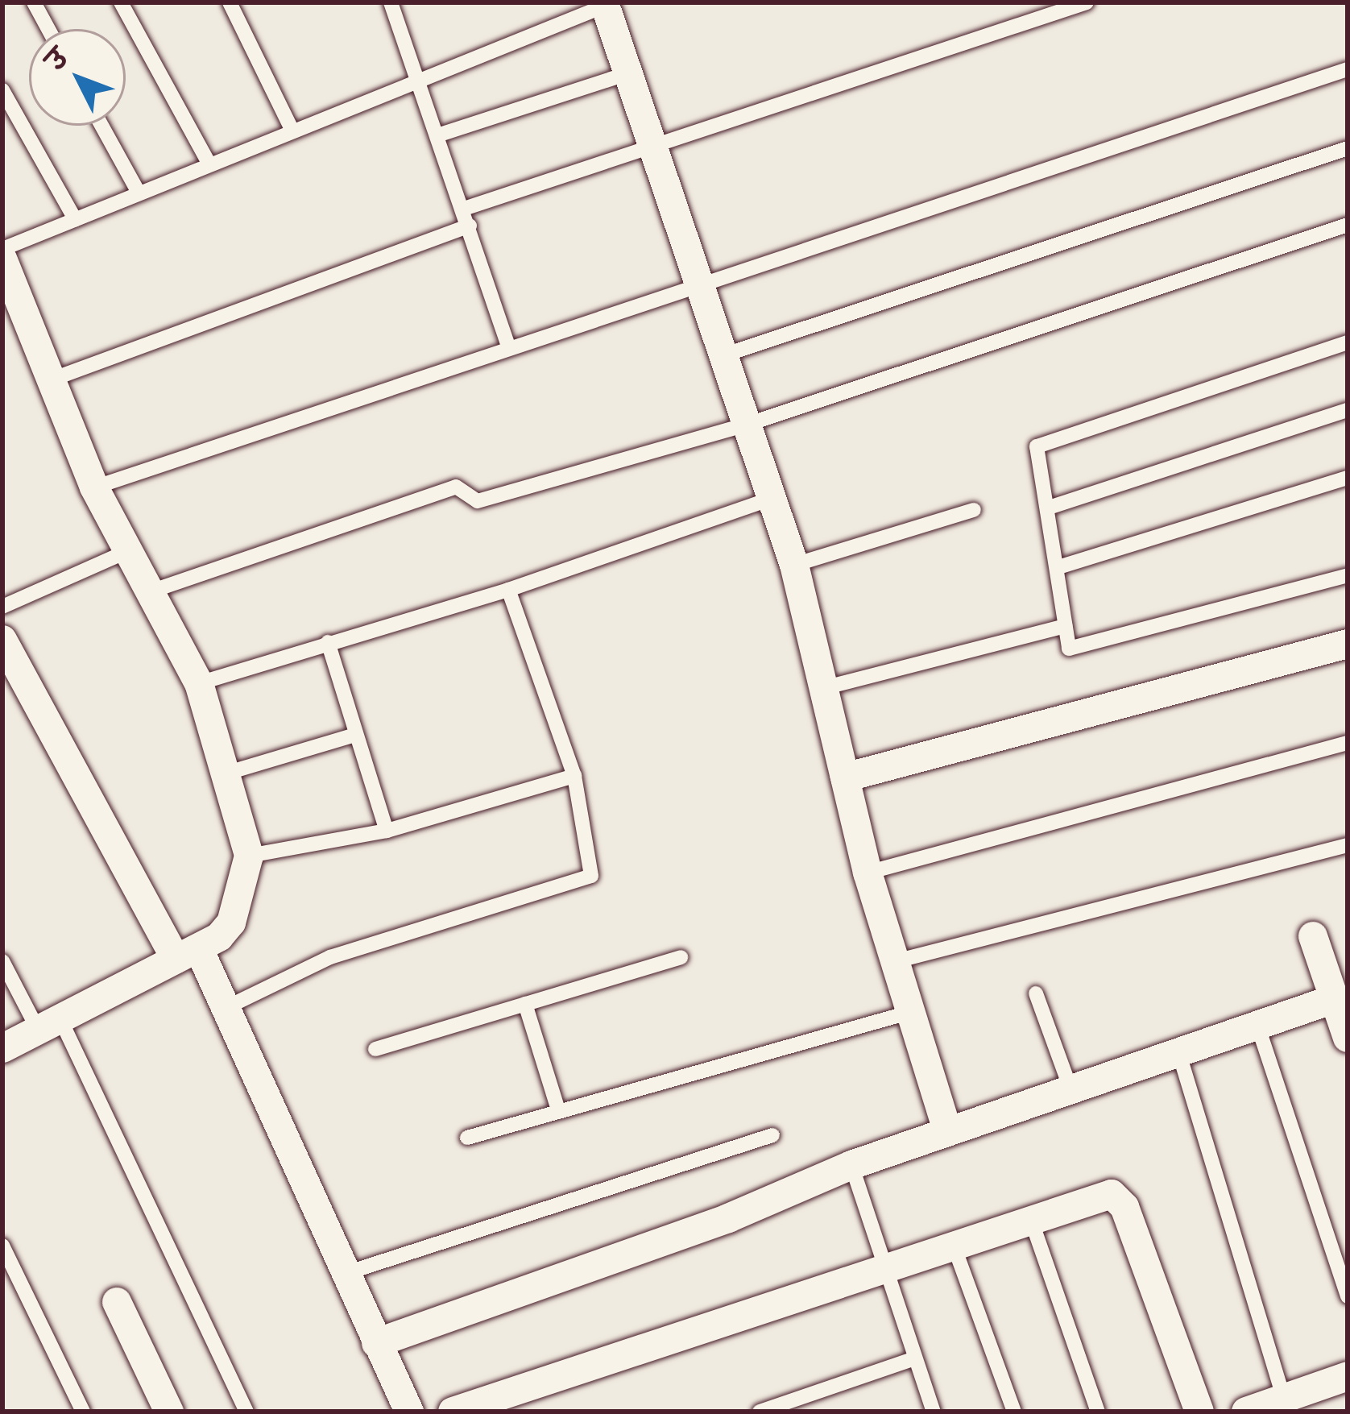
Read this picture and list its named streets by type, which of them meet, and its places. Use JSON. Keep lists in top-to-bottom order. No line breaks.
{"north":"top left"}
